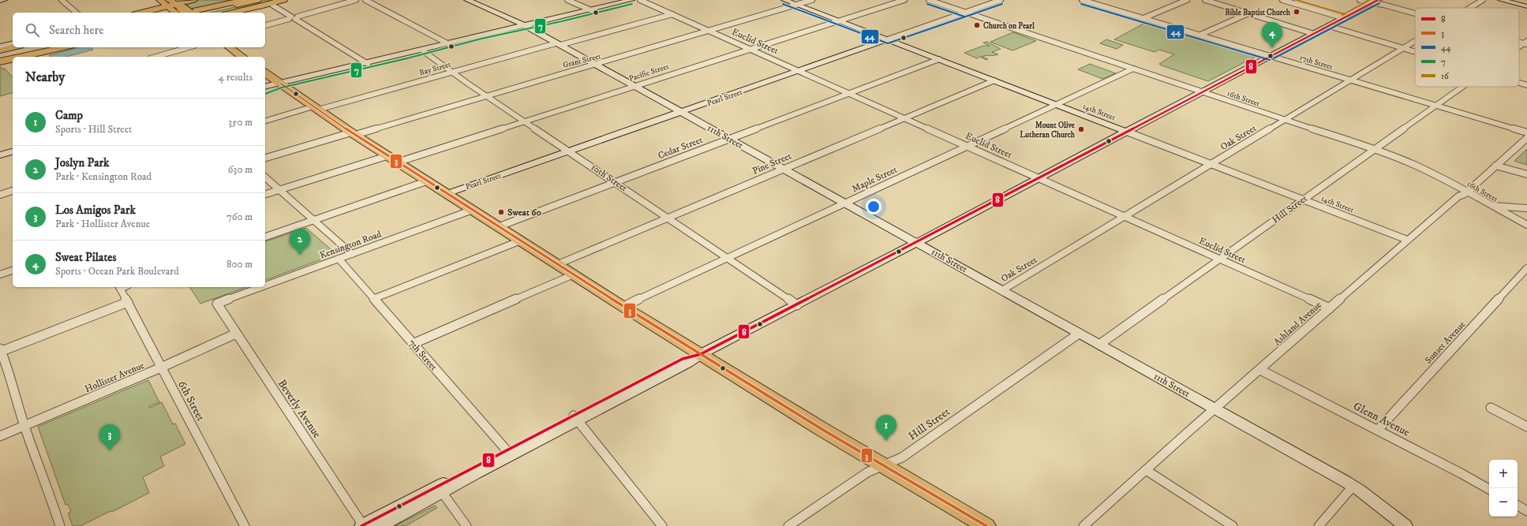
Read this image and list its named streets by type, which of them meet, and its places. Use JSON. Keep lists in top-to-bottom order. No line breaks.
{"streets":{"street":["Euclid Street","Grant Street","17th Street","Bay Street","Pacific Street","Pearl Street","16th Street","14th Street","11th Street","Oak Street","Cedar Street","Pine Street","10th Street","Maple Street","Hill Street","Kensington Road","Ashland Avenue","Sunset Avenue","7th Street","Hollister Avenue","6th Street","Beverly Avenue","Glenn Avenue"]},"crossings":[["Euclid Street","Grant Street"],["Euclid Street","Bay Street"],["Euclid Street","Pacific Street"],["Euclid Street","Pearl Street"],["Euclid Street","Oak Street"],["Euclid Street","Cedar Street"],["Euclid Street","Pine Street"],["Euclid Street","Maple Street"],["Euclid Street","Hill Street"],["Euclid Street","Ashland Avenue"],["Grant Street","14th Street"],["Grant Street","11th Street"],["Grant Street","10th Street"],["17th Street","Oak Street"],["17th Street","Hill Street"],["Bay Street","11th Street"],["Bay Street","10th Street"],["Pacific Street","14th Street"],["Pacific Street","11th Street"],["Pacific Street","10th Street"],["Pearl Street","16th Street"],["Pearl Street","14th Street"],["Pearl Street","11th Street"],["Pearl Street","10th Street"],["16th Street","Oak Street"],["16th Street","Maple Street"],["16th Street","Hill Street"],["16th Street","Ashland Avenue"],["14th Street","Oak Street"],["14th Street","Cedar Street"],["14th Street","Pine Street"],["14th Street","Maple Street"],["14th Street","Hill Street"],["14th Street","Ashland Avenue"],["11th Street","Oak Street"],["11th Street","Cedar Street"],["11th Street","Pine Street"],["11th Street","Maple Street"],["11th Street","Hill Street"],["11th Street","Ashland Avenue"],["Cedar Street","10th Street"],["Pine Street","10th Street"],["10th Street","Maple Street"],["Kensington Road","7th Street"],["Kensington Road","Beverly Avenue"],["Ashland Avenue","Glenn Avenue"],["Sunset Avenue","Glenn Avenue"],["Hollister Avenue","6th Street"],["Hollister Avenue","Beverly Avenue"]],"places":["Bible Baptist Church","Church on Pearl","Mount Olive Lutheran Church","Sweat 60"],"lines":["transit line 8","transit line 16","transit line 44","transit line 7","transit line 3"],"legend":["8","3","44","7","16"],"page":{"search":"Search here","pins":["4","2","1","3"],"heading":["Nearby","4 results"],"list":[{"mark":"1","name":"Camp","note":"Sports · Hill Street","value":"350 m"},{"mark":"2","name":"Joslyn Park","note":"Park · Kensington Road","value":"630 m"},{"mark":"3","name":"Los Amigos Park","note":"Park · Hollister Avenue","value":"760 m"},{"mark":"4","name":"Sweat Pilates","note":"Sports · Ocean Park Boulevard","value":"800 m"}],"map_buttons":["+","−"]}}
